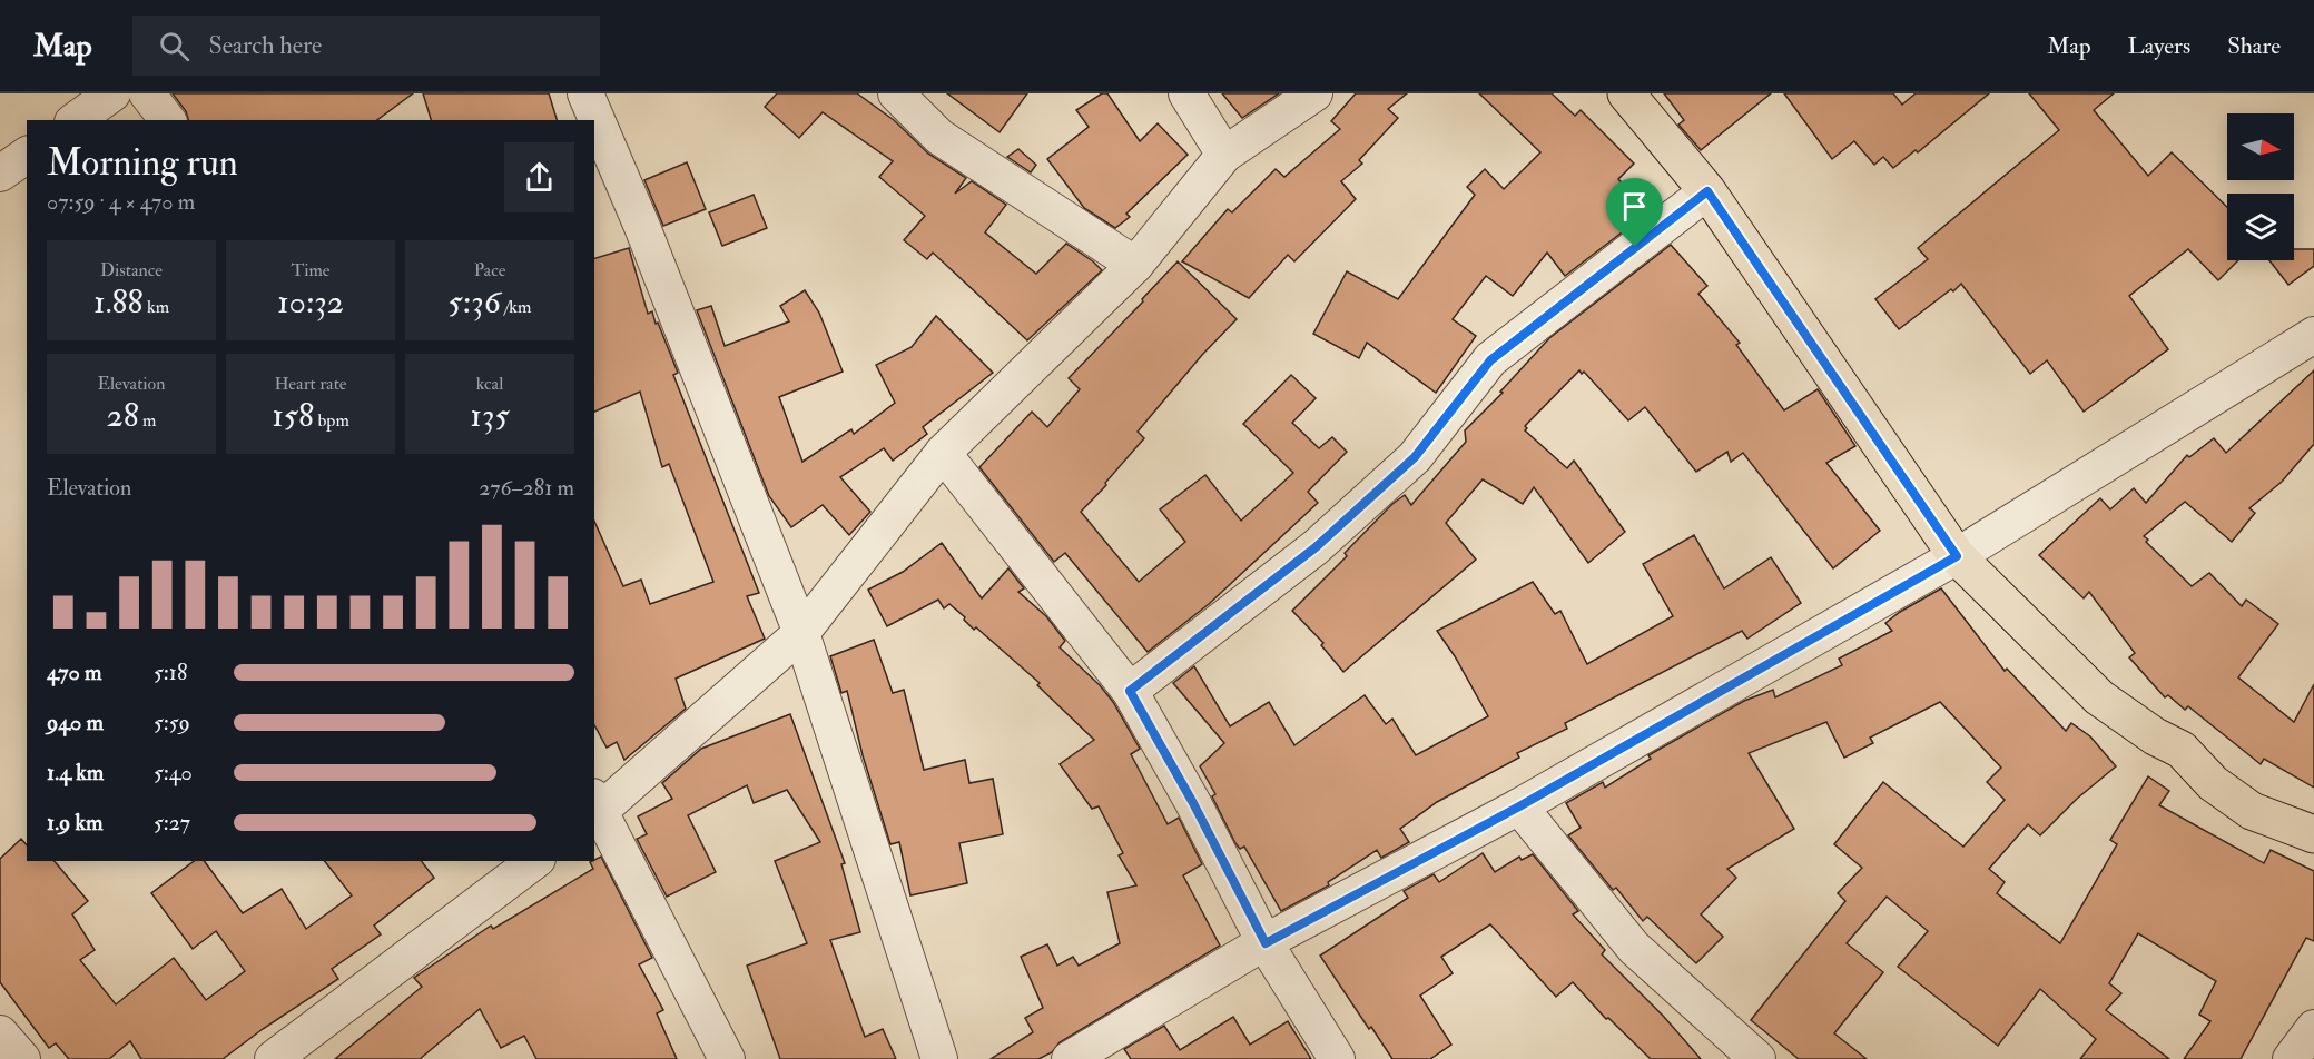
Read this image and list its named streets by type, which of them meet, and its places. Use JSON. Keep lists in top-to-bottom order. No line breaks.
{"north":"right","page":{"header":"Map","search":"Search here","nav":["Map","Layers","Share"],"heading":["Morning run","07:59 · 4 × 470 m"],"stats":[["Distance","1.88 km"],["Time","10:32"],["Pace","5:36 /km"],["Elevation","28 m"],["Heart rate","158 bpm"],["kcal","135"]],"chart":["Elevation","276–281 m"],"list":[{"name":"470 m","note":"5:18"},{"name":"940 m","note":"5:59"},{"name":"1.4 km","note":"5:40"},{"name":"1.9 km","note":"5:27"}]}}
